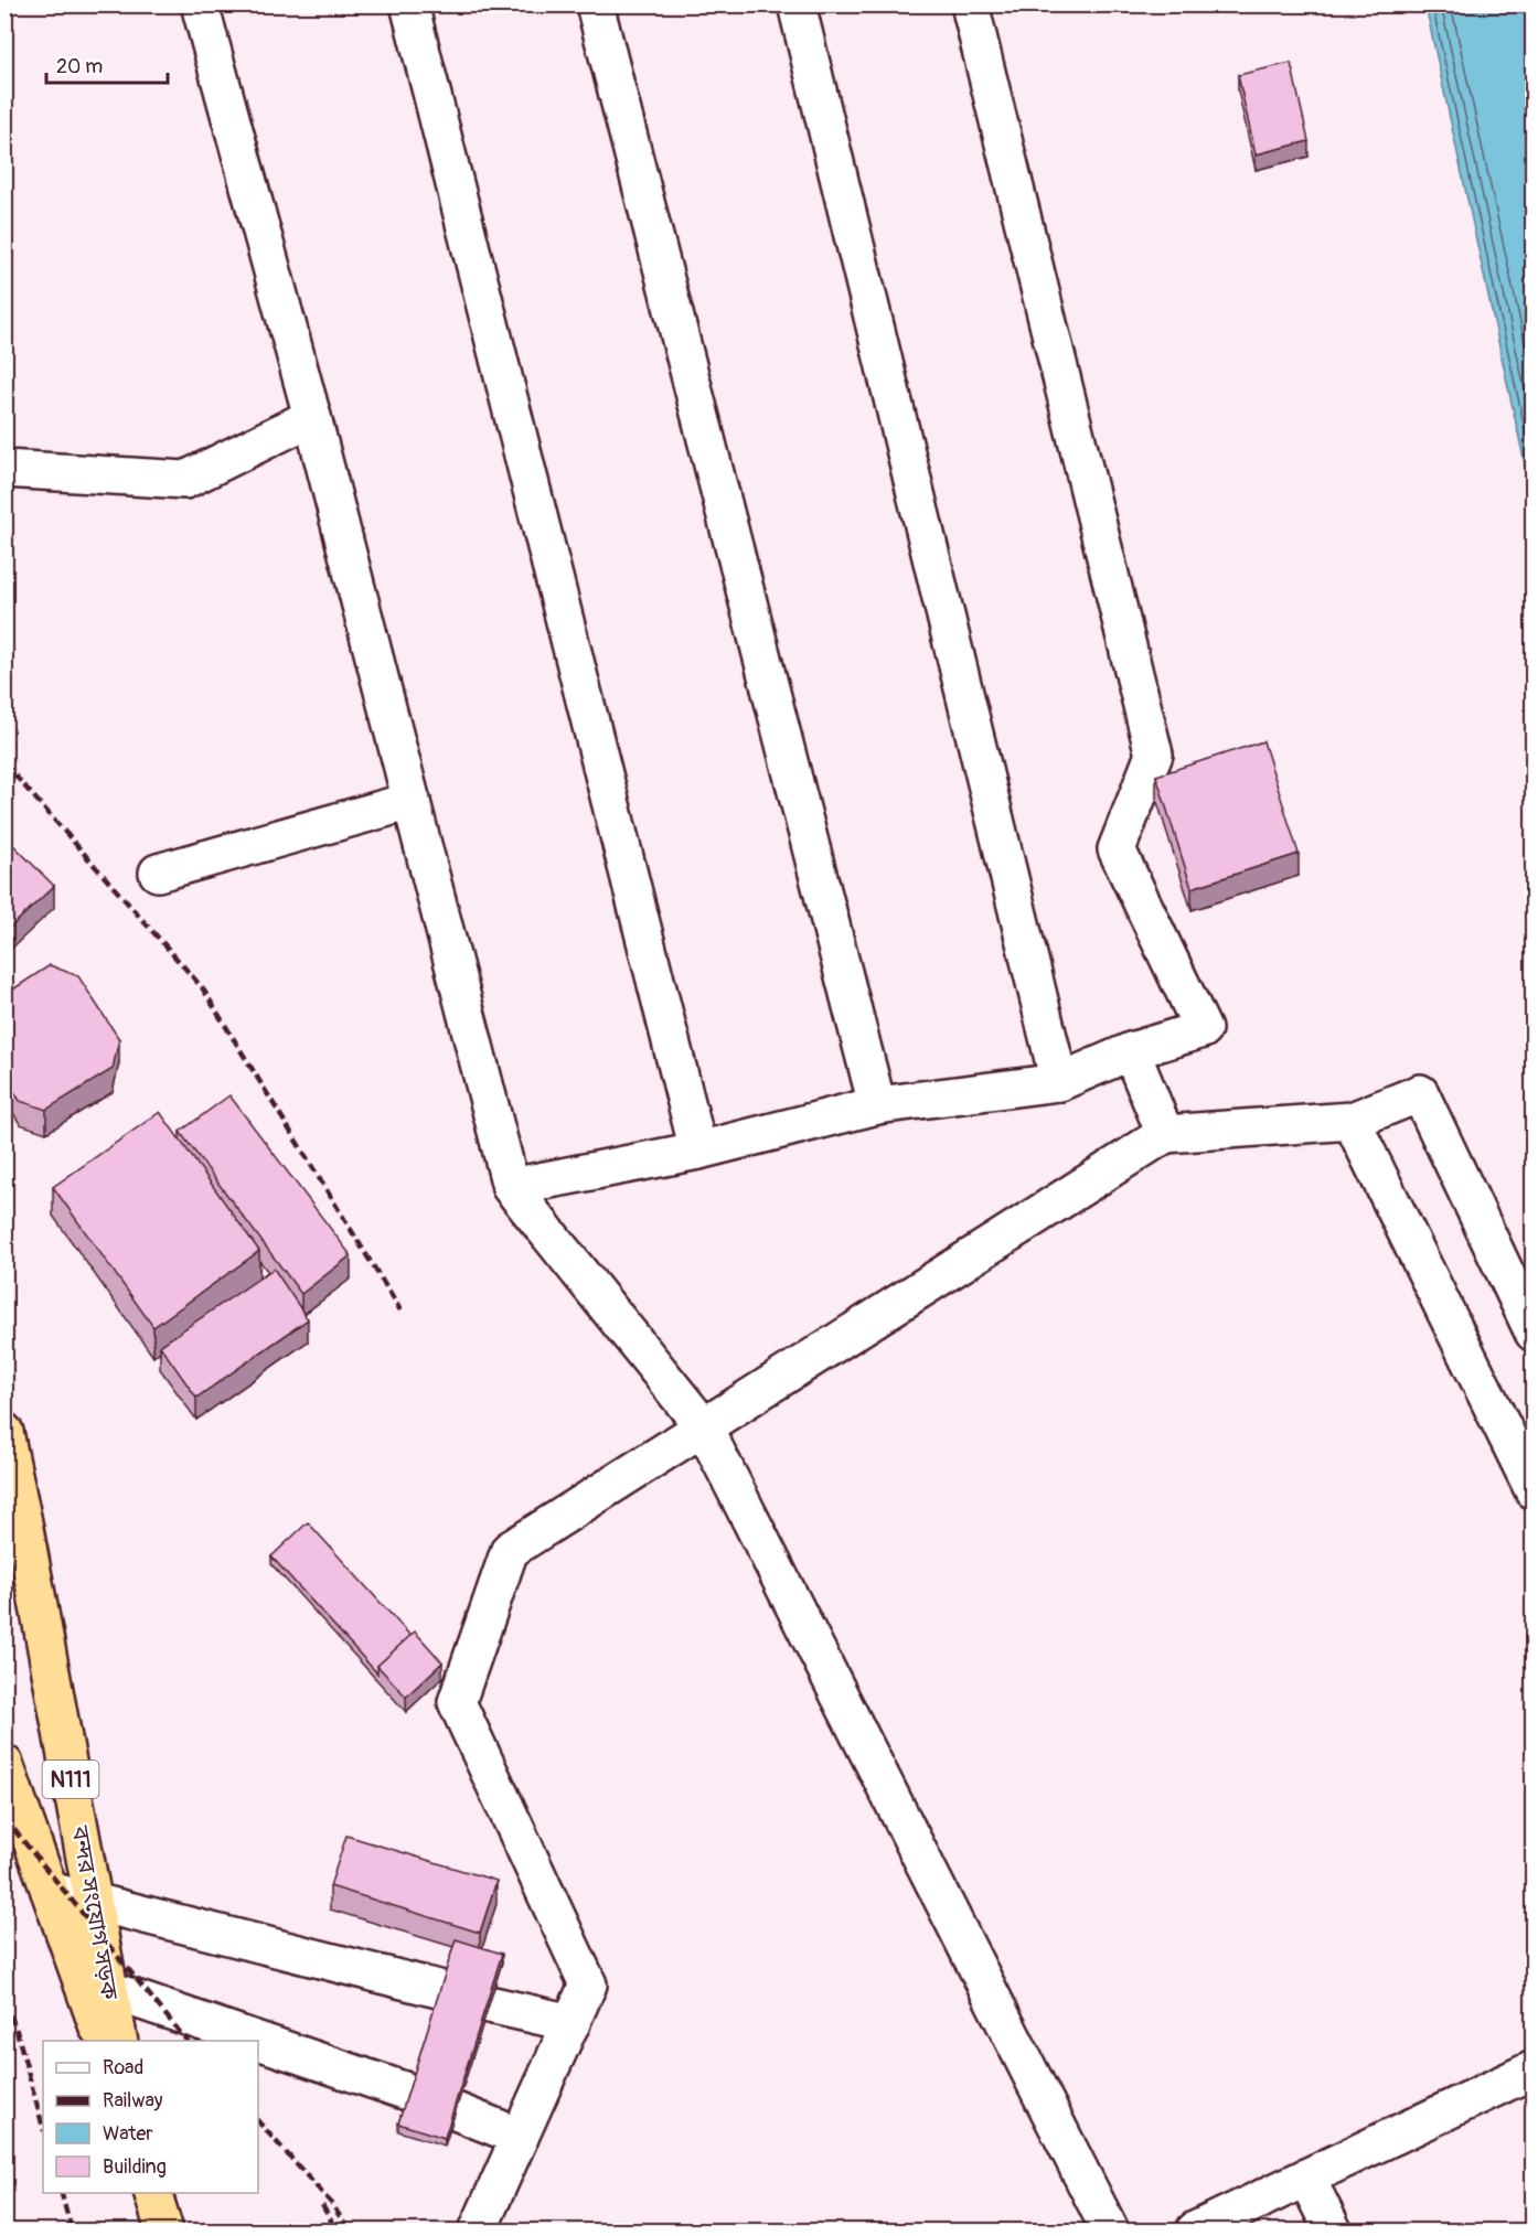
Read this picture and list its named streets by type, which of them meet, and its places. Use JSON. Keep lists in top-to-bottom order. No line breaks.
{"streets":{"highway":["N111","বন্দর সংযোগ সড়ক"]},"legend":["Road","Railway","Water","Building"],"scale_bar":"20 m"}
